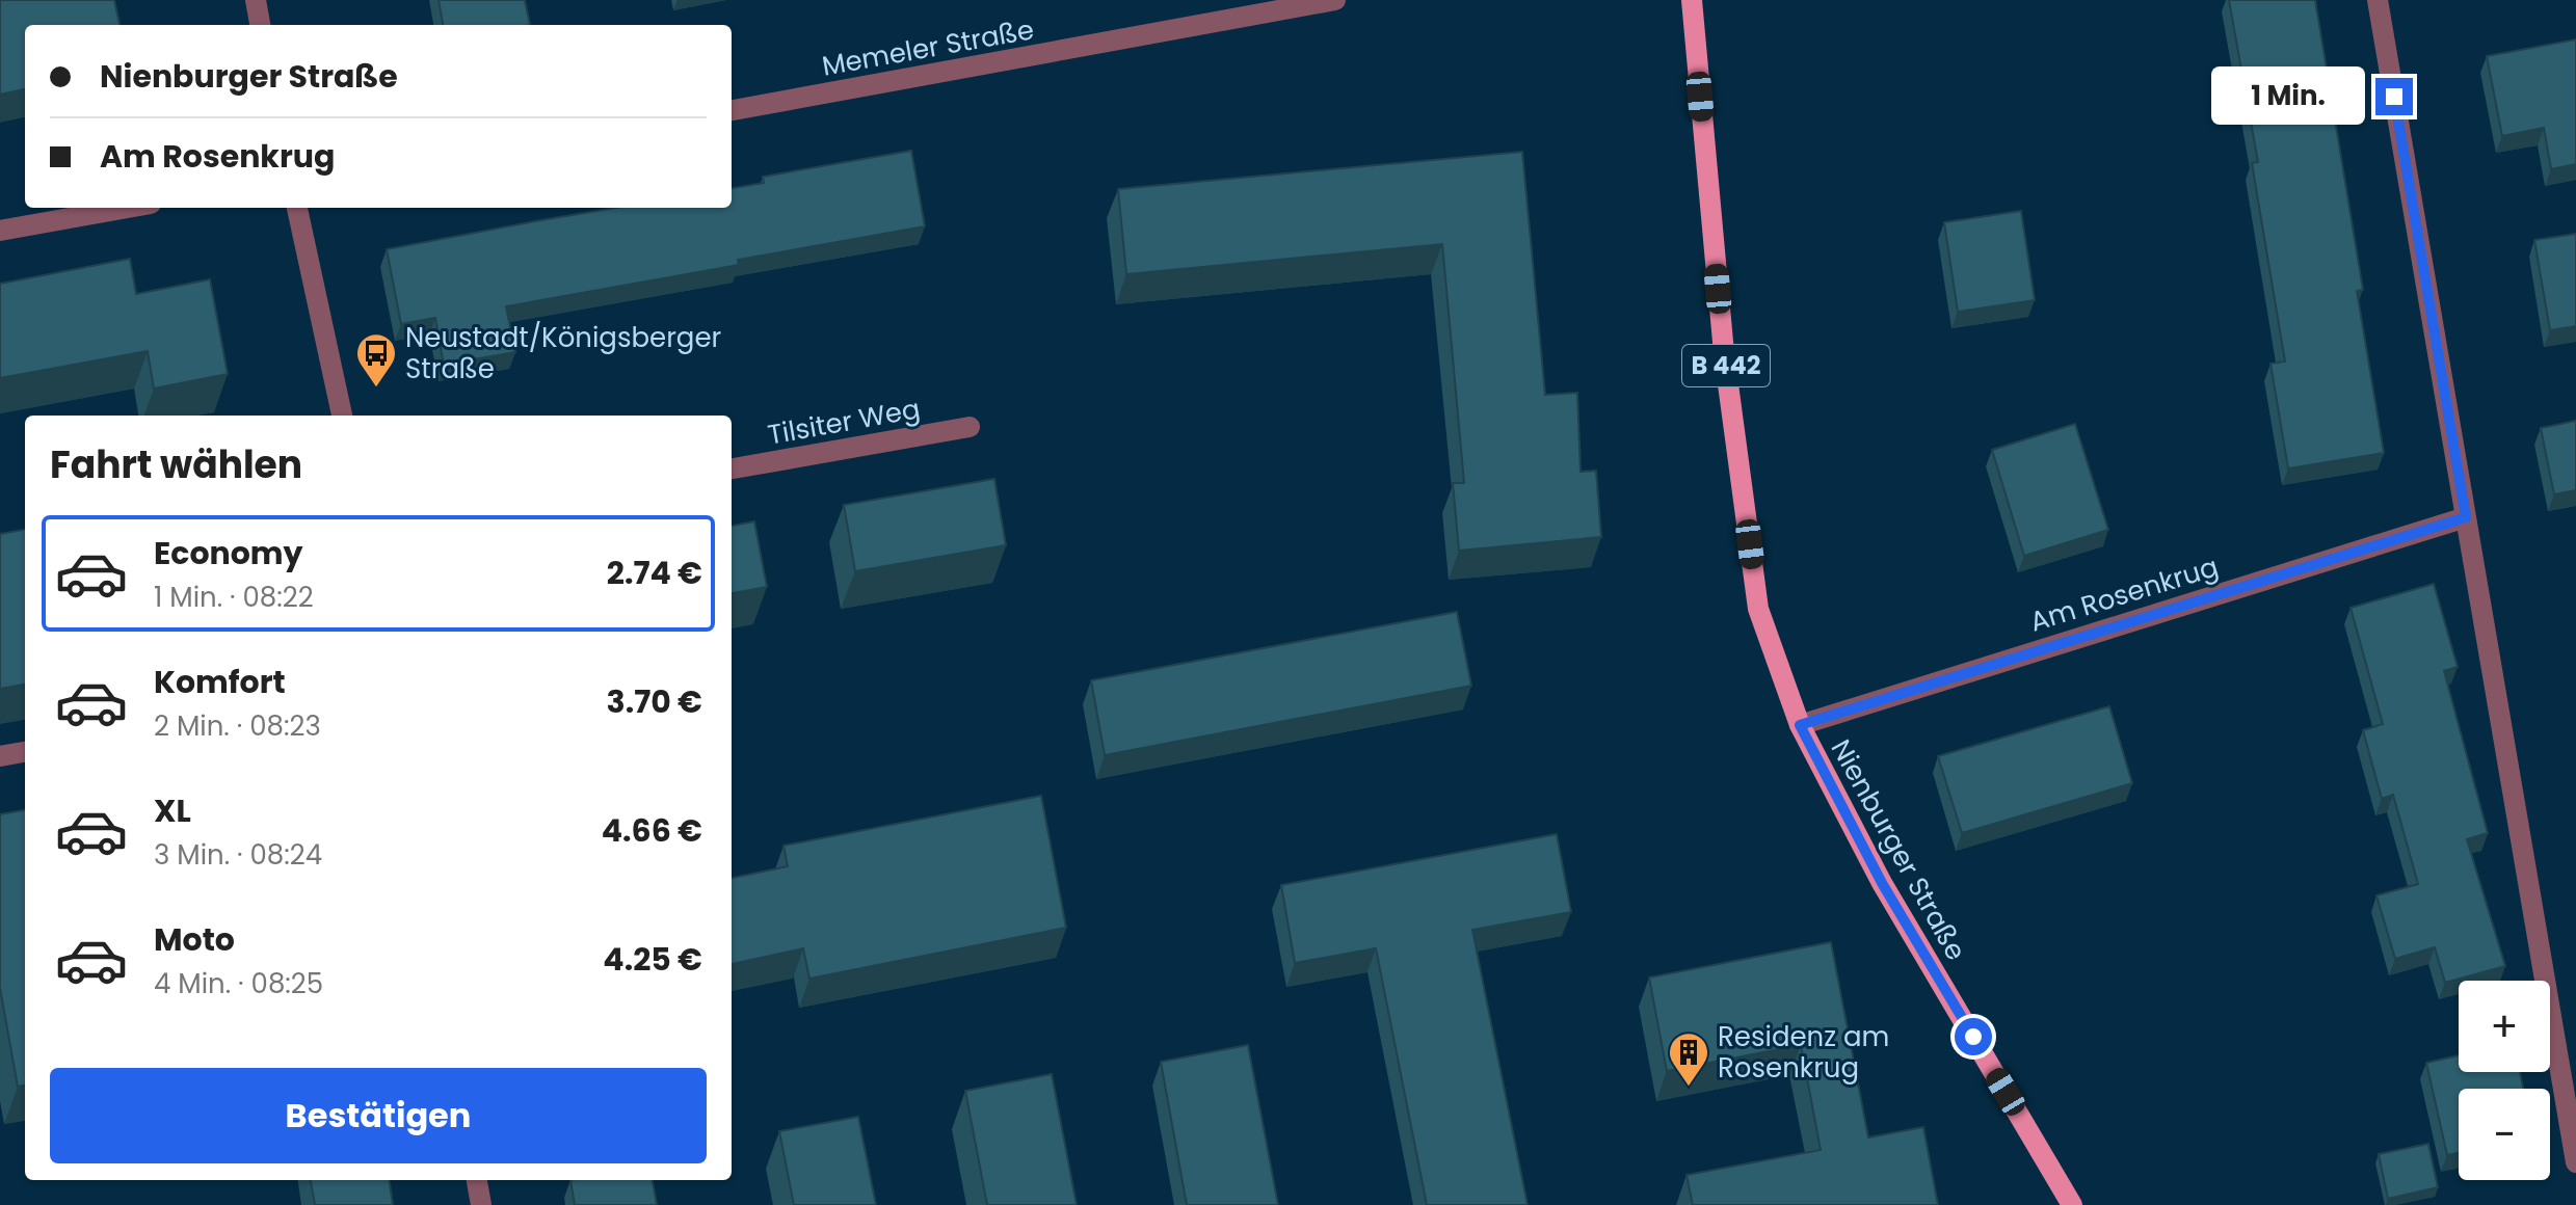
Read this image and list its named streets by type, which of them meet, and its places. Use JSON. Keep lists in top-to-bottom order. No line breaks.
{"streets":{"main road":["B 442","Nienburger Straße"],"street":["Memeler Straße","Tilsiter Weg","Am Rosenkrug"]},"crossings":[["Am Rosenkrug","Nienburger Straße"]],"places":{"bus stop":["Neustadt/Königsberger Straße"],"building":["Residenz am Rosenkrug"]},"page":{"banner":["Nienburger Straße","Am Rosenkrug"],"bubble":"1 Min.","heading":"Fahrt wählen","list":[{"name":"Economy","note":"1 Min. · 08:22","value":"2.74 €"},{"name":"Komfort","note":"2 Min. · 08:23","value":"3.70 €"},{"name":"XL","note":"3 Min. · 08:24","value":"4.66 €"},{"name":"Moto","note":"4 Min. · 08:25","value":"4.25 €"}],"map_buttons":["+","−"],"buttons":"Bestätigen"}}
